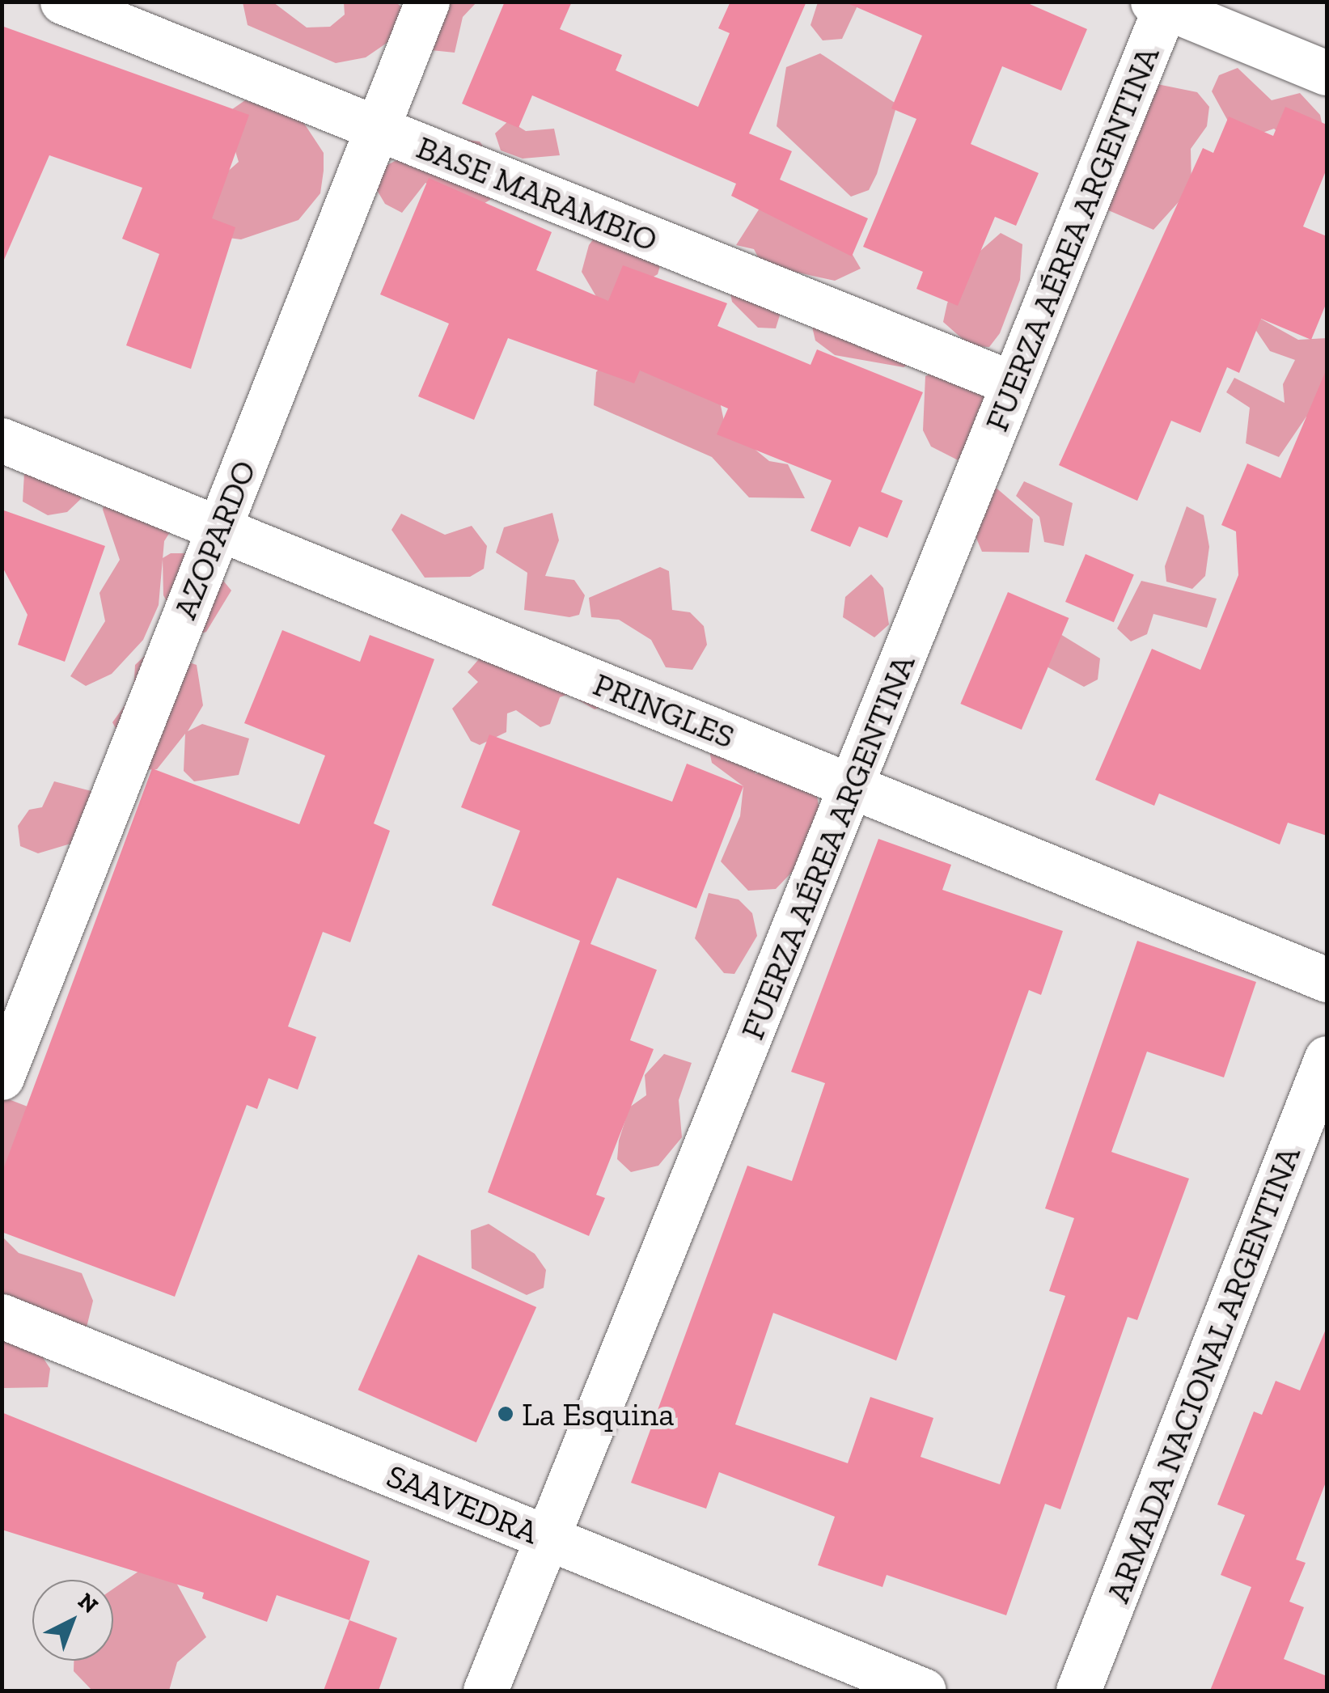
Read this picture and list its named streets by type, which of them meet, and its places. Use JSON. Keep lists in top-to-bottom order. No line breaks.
{"streets":{"street":["BASE MARAMBIO","FUERZA AÉREA ARGENTINA","AZOPARDO","PRINGLES","ARMADA NACIONAL ARGENTINA","SAAVEDRA"]},"crossings":[["BASE MARAMBIO","FUERZA AÉREA ARGENTINA"],["BASE MARAMBIO","AZOPARDO"],["FUERZA AÉREA ARGENTINA","PRINGLES"],["FUERZA AÉREA ARGENTINA","SAAVEDRA"],["AZOPARDO","PRINGLES"]],"places":["La Esquina"],"north":"top right"}
